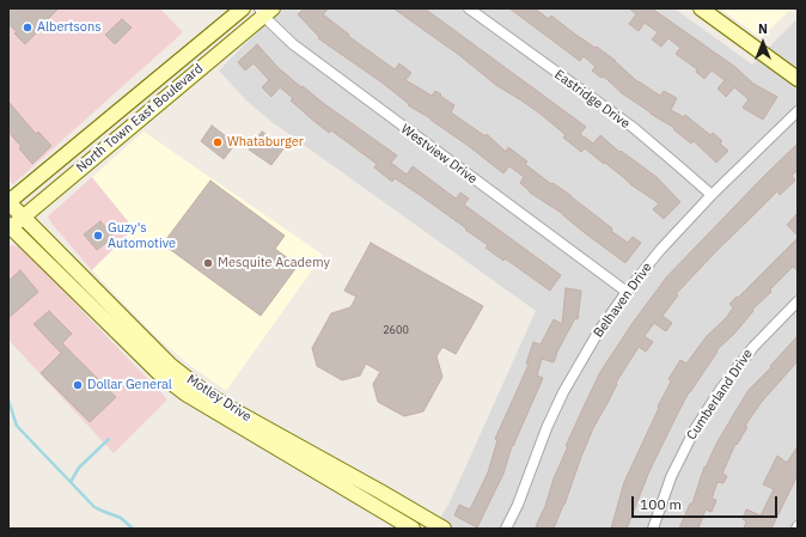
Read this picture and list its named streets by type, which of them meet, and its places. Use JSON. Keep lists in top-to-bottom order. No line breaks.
{"streets":{"main road":["North Town East Boulevard","Motley Drive"],"street":["Eastridge Drive","Westview Drive","Belhaven Drive","Cumberland Drive"]},"crossings":[["Eastridge Drive","Belhaven Drive"],["North Town East Boulevard","Westview Drive"],["North Town East Boulevard","Motley Drive"],["Westview Drive","Belhaven Drive"]],"places":["Albertsons","Whataburger","Guzy's Automotive","Mesquite Academy","Dollar General"],"house_numbers":["2600"],"scale_bar":"100 m","north":"top"}
